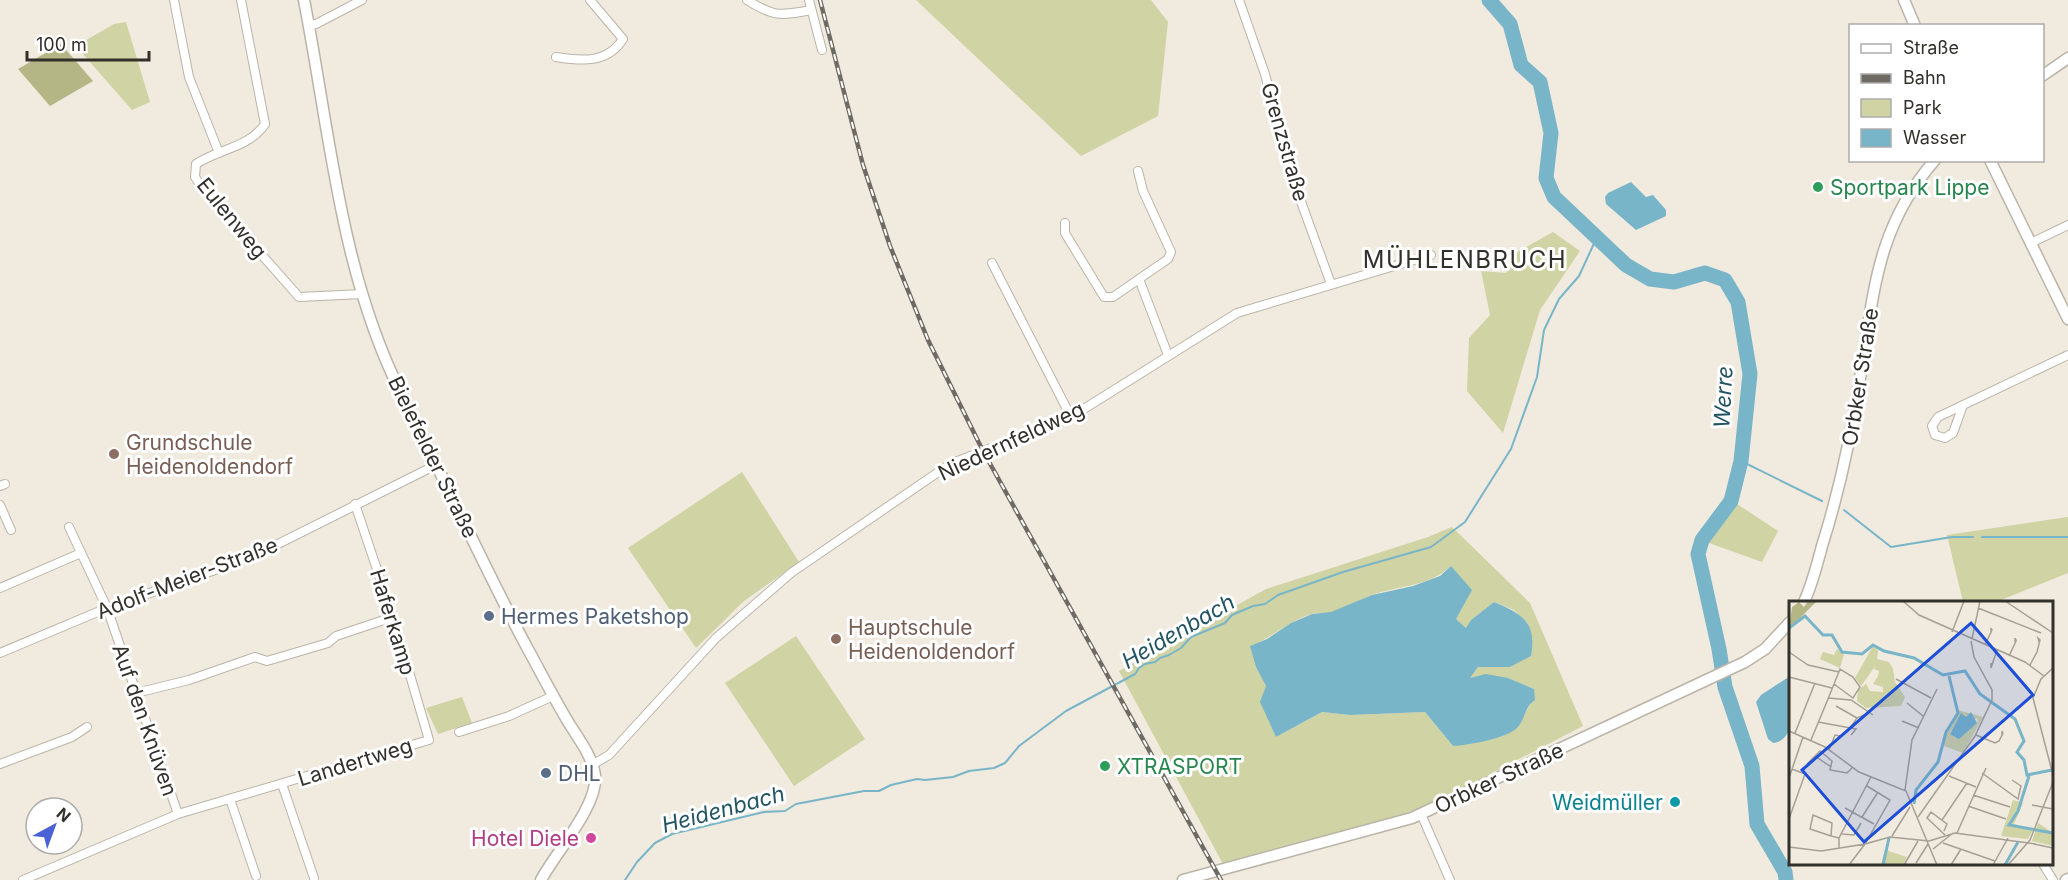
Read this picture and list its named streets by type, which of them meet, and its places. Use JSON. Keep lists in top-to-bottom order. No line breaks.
{"streets":{"street":["Grenzstraße","Eulenweg","Orbker Straße","Niedernfeldweg","Bielefelder Straße","Adolf-Meier-Straße","Haferkamp","Auf den Knüven","Landertweg"]},"crossings":[["Grenzstraße","Niedernfeldweg"],["Eulenweg","Bielefelder Straße"],["Niedernfeldweg","Bielefelder Straße"],["Bielefelder Straße","Adolf-Meier-Straße"],["Adolf-Meier-Straße","Haferkamp"],["Adolf-Meier-Straße","Auf den Knüven"],["Haferkamp","Landertweg"],["Auf den Knüven","Landertweg"]],"districts":["MÜHLENBRUCH"],"water":["Werre","Heidenbach"],"places":["Sportpark Lippe","Grundschule Heidenoldendorf","Hermes Paketshop","Hauptschule Heidenoldendorf","XTRASPORT","DHL","Weidmüller","Hotel Diele"],"legend":["Straße","Bahn","Park","Wasser"],"scale_bar":"100 m","north":"top right"}
